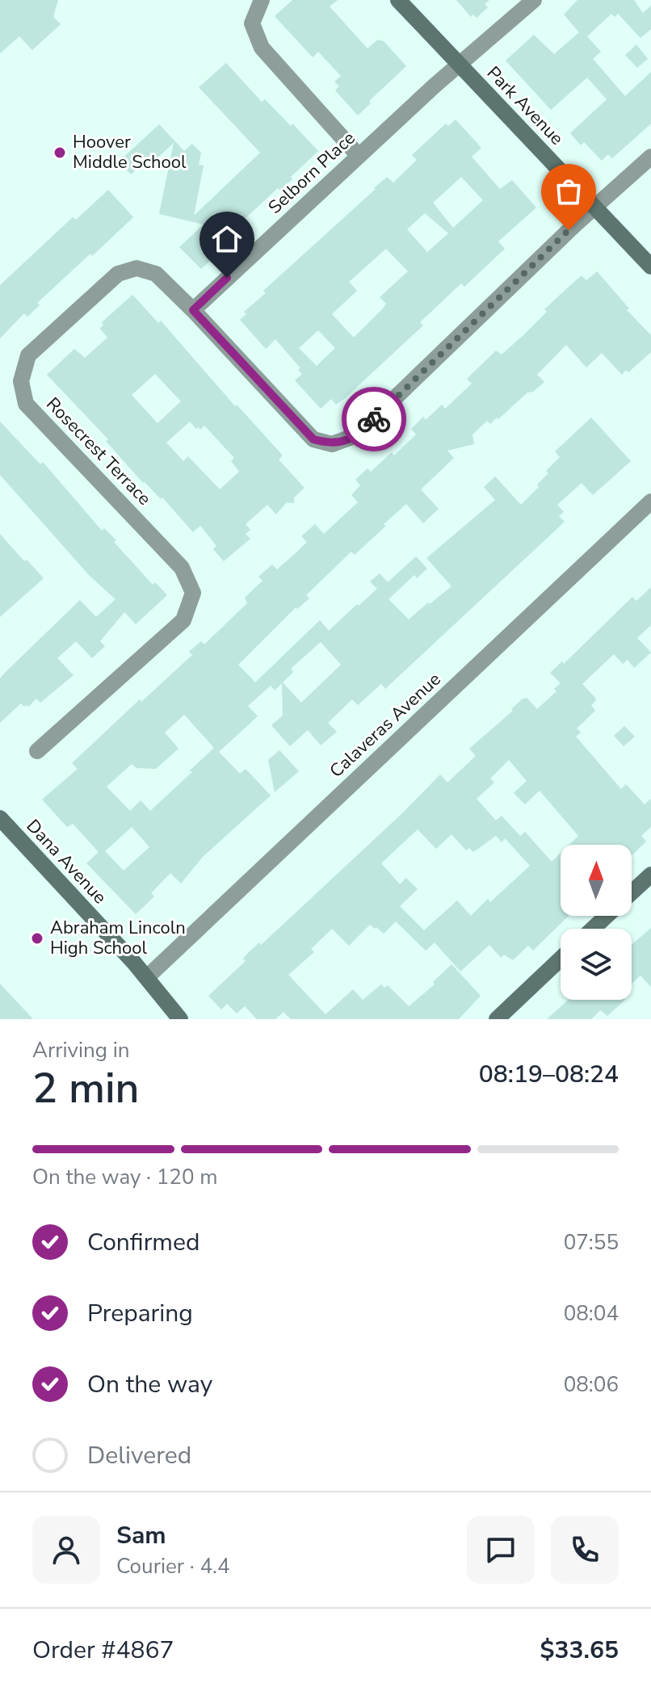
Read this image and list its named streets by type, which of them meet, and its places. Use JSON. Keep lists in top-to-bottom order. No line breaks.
{"streets":{"street":["Park Avenue","Selborn Place","Rosecrest Terrace","Calaveras Avenue","Dana Avenue"]},"crossings":[["Park Avenue","Selborn Place"],["Park Avenue","Rosecrest Terrace"],["Selborn Place","Rosecrest Terrace"],["Calaveras Avenue","Dana Avenue"]],"places":["Hoover Middle School","Abraham Lincoln High School"],"north":"top","page":{"heading":["2 min","Arriving in","08:19–08:24"],"panel":["Sam","Courier · 4.4","Order #4867","$33.65"],"bar":"On the way · 120 m","list":[["Confirmed","07:55"],["Preparing","08:04"],["On the way","08:06"],"Delivered"]}}
